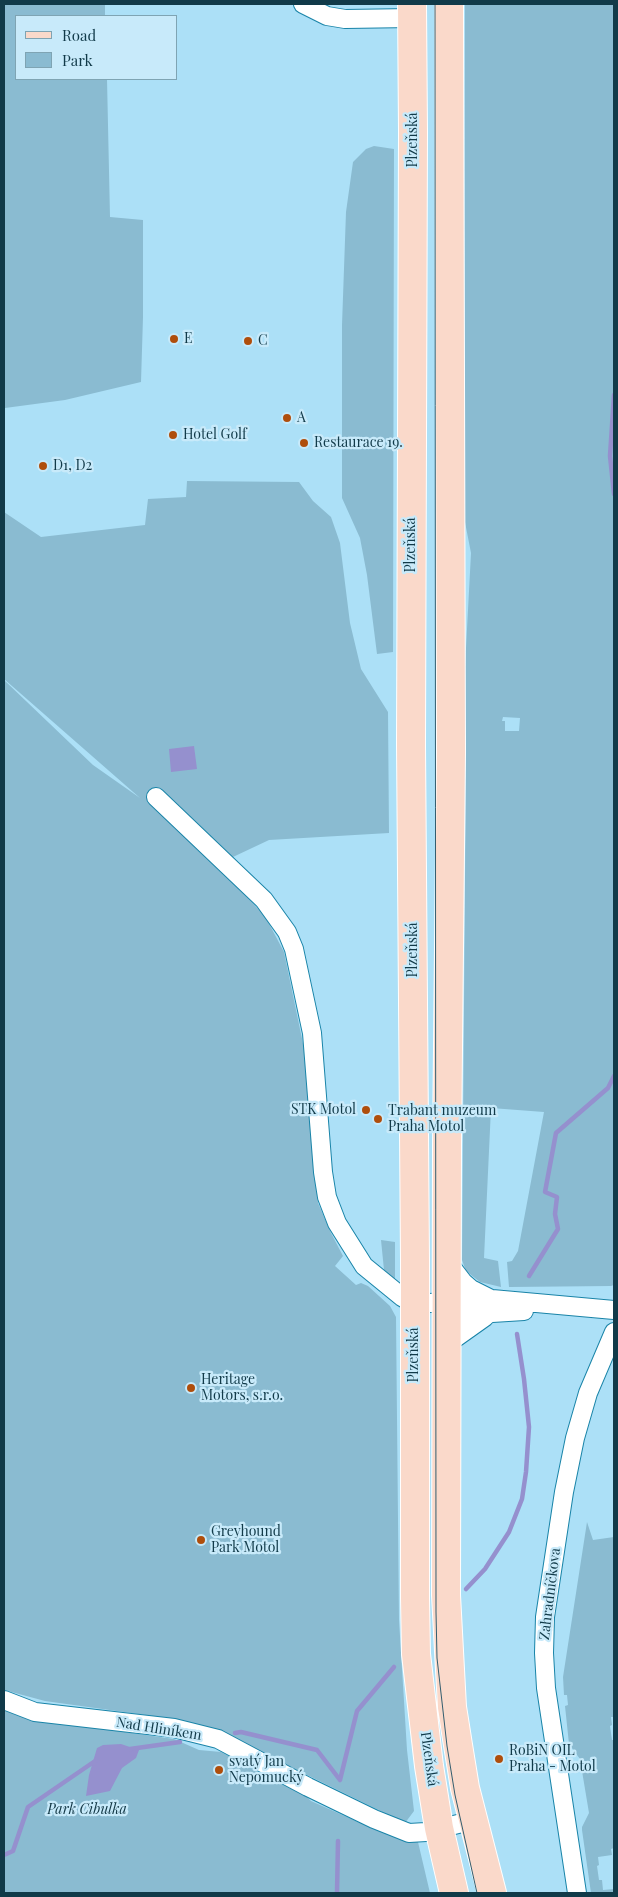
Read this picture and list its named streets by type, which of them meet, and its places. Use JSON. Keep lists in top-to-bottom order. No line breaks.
{"streets":{"main road":["Plzeňská"],"street":["Zahradníčkova","Nad Hliníkem"]},"crossings":[["Plzeňská","Nad Hliníkem"]],"parks":["Park Cibulka"],"places":["E","C","A","Hotel Golf","Restaurace 19.","D1, D2","STK Motol","Trabant muzeum Praha Motol","Heritage Motors, s.r.o.","Greyhound Park Motol","RoBiN OIL Praha - Motol","svatý Jan Nepomucký"],"legend":["Road","Park"]}
